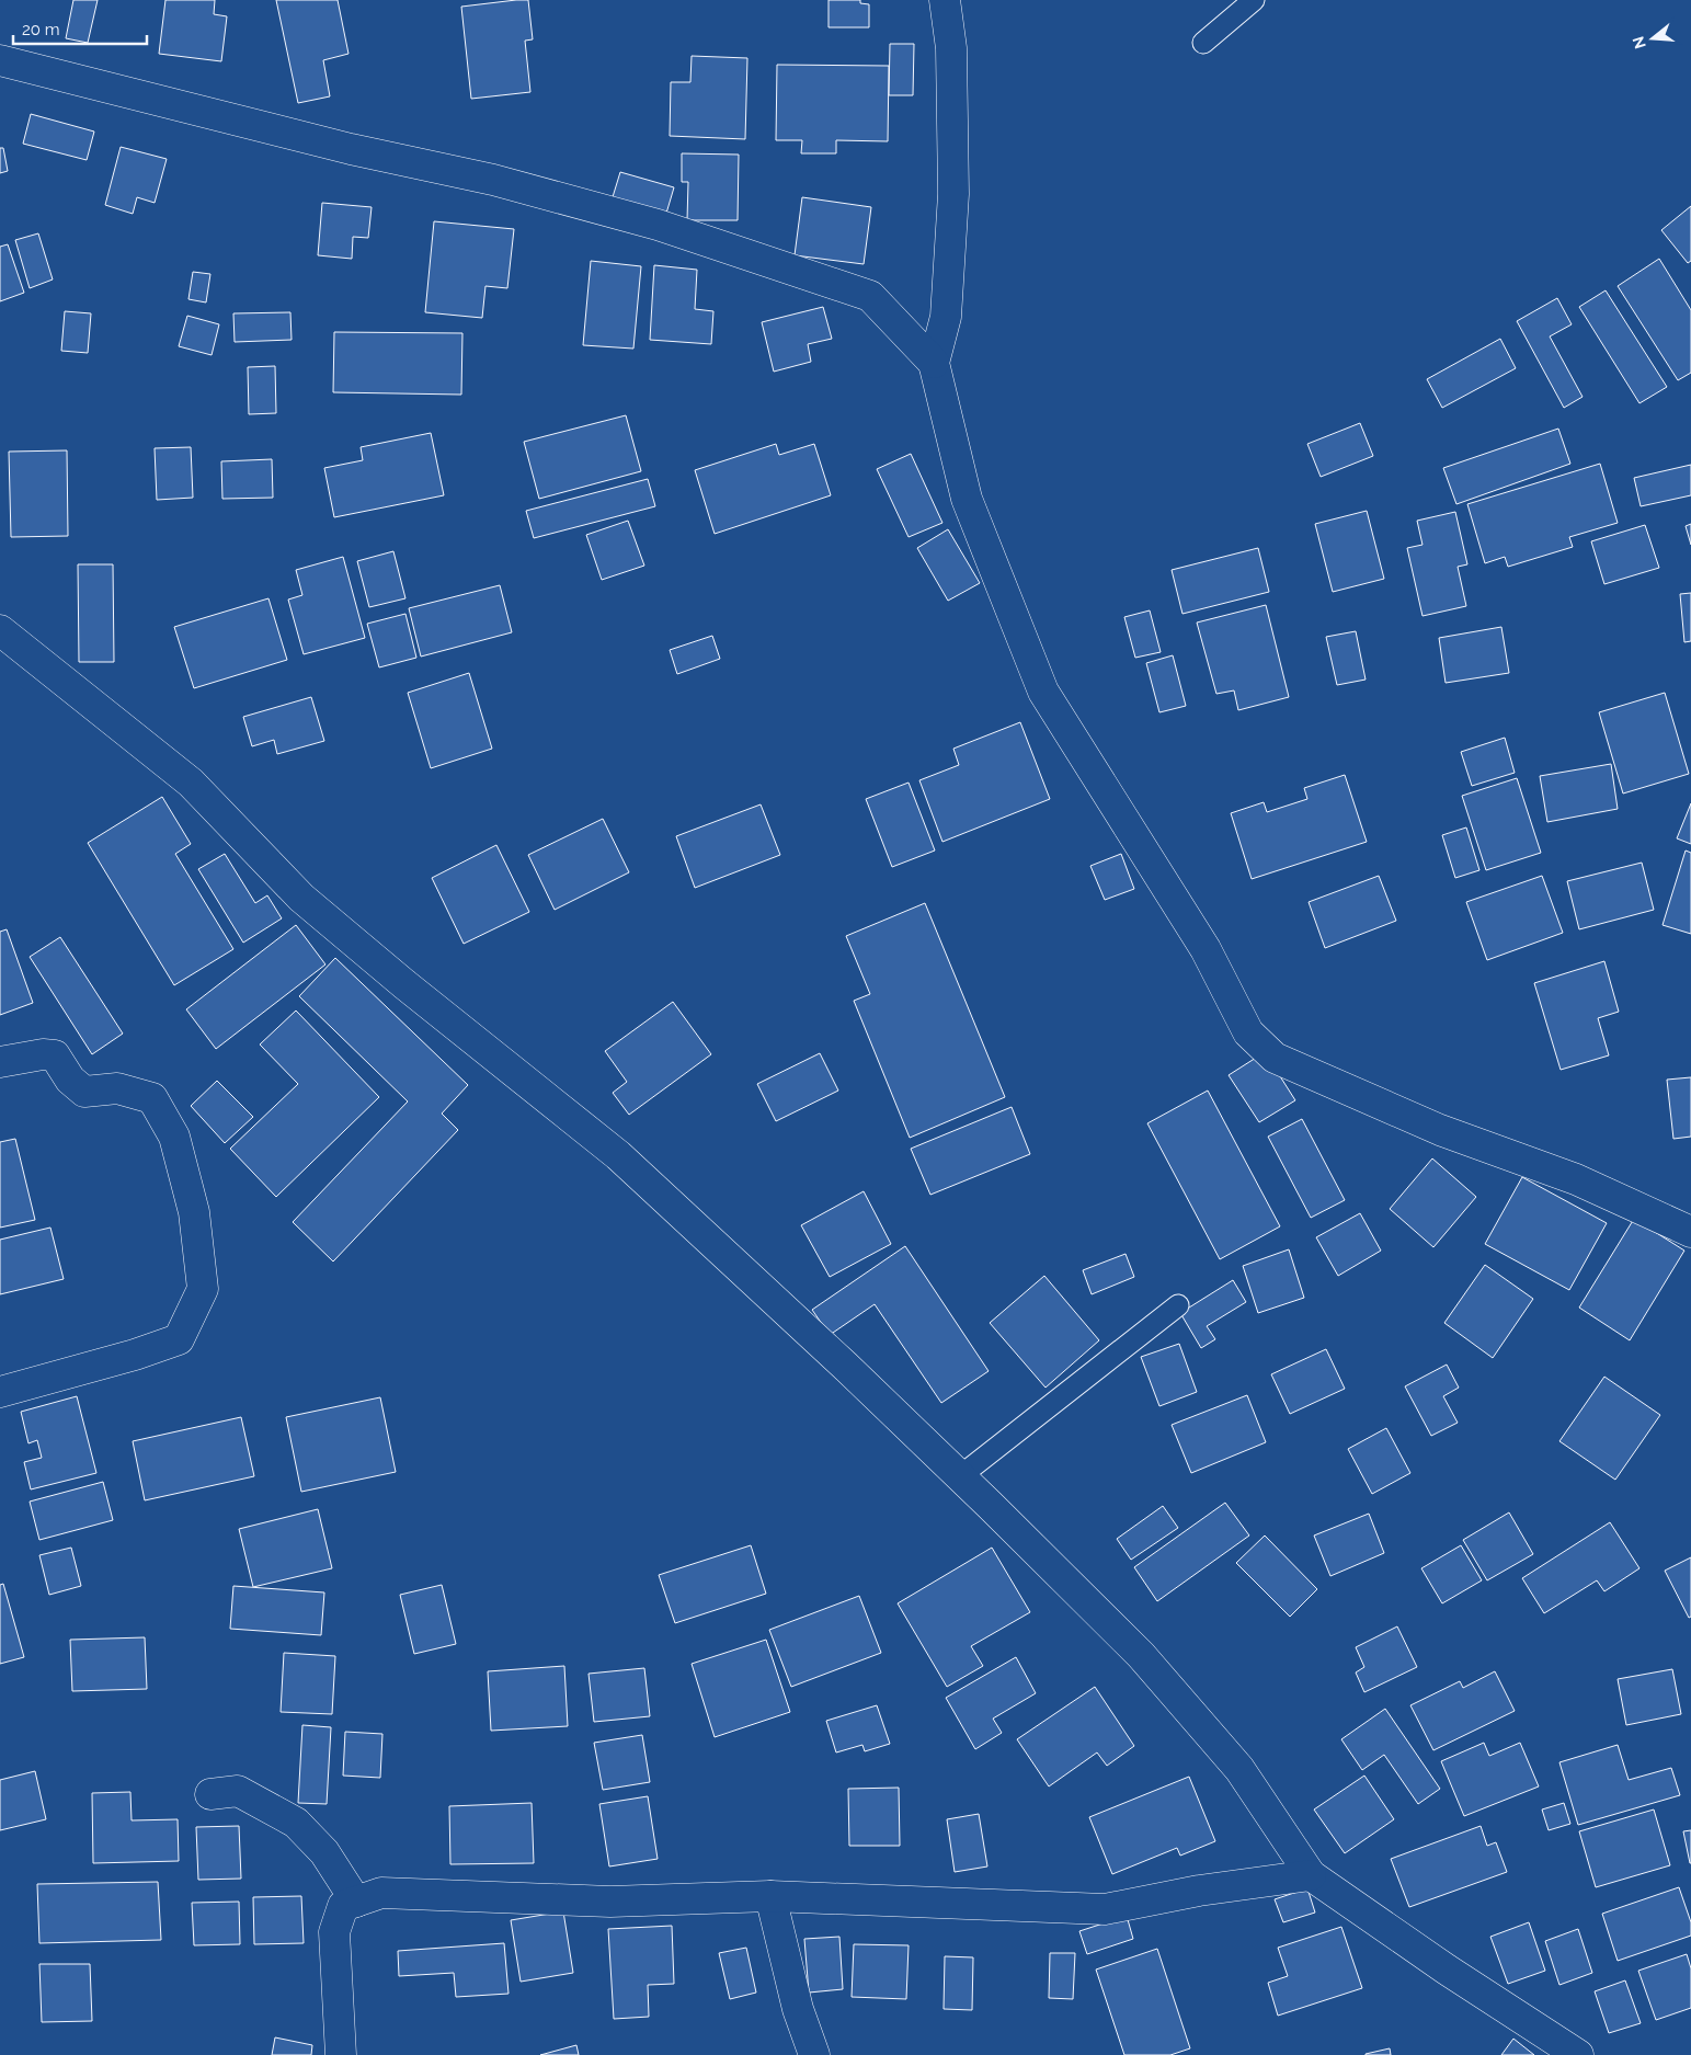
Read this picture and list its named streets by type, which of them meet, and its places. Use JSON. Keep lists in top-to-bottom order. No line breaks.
{"scale_bar":"20 m","north":"left"}
